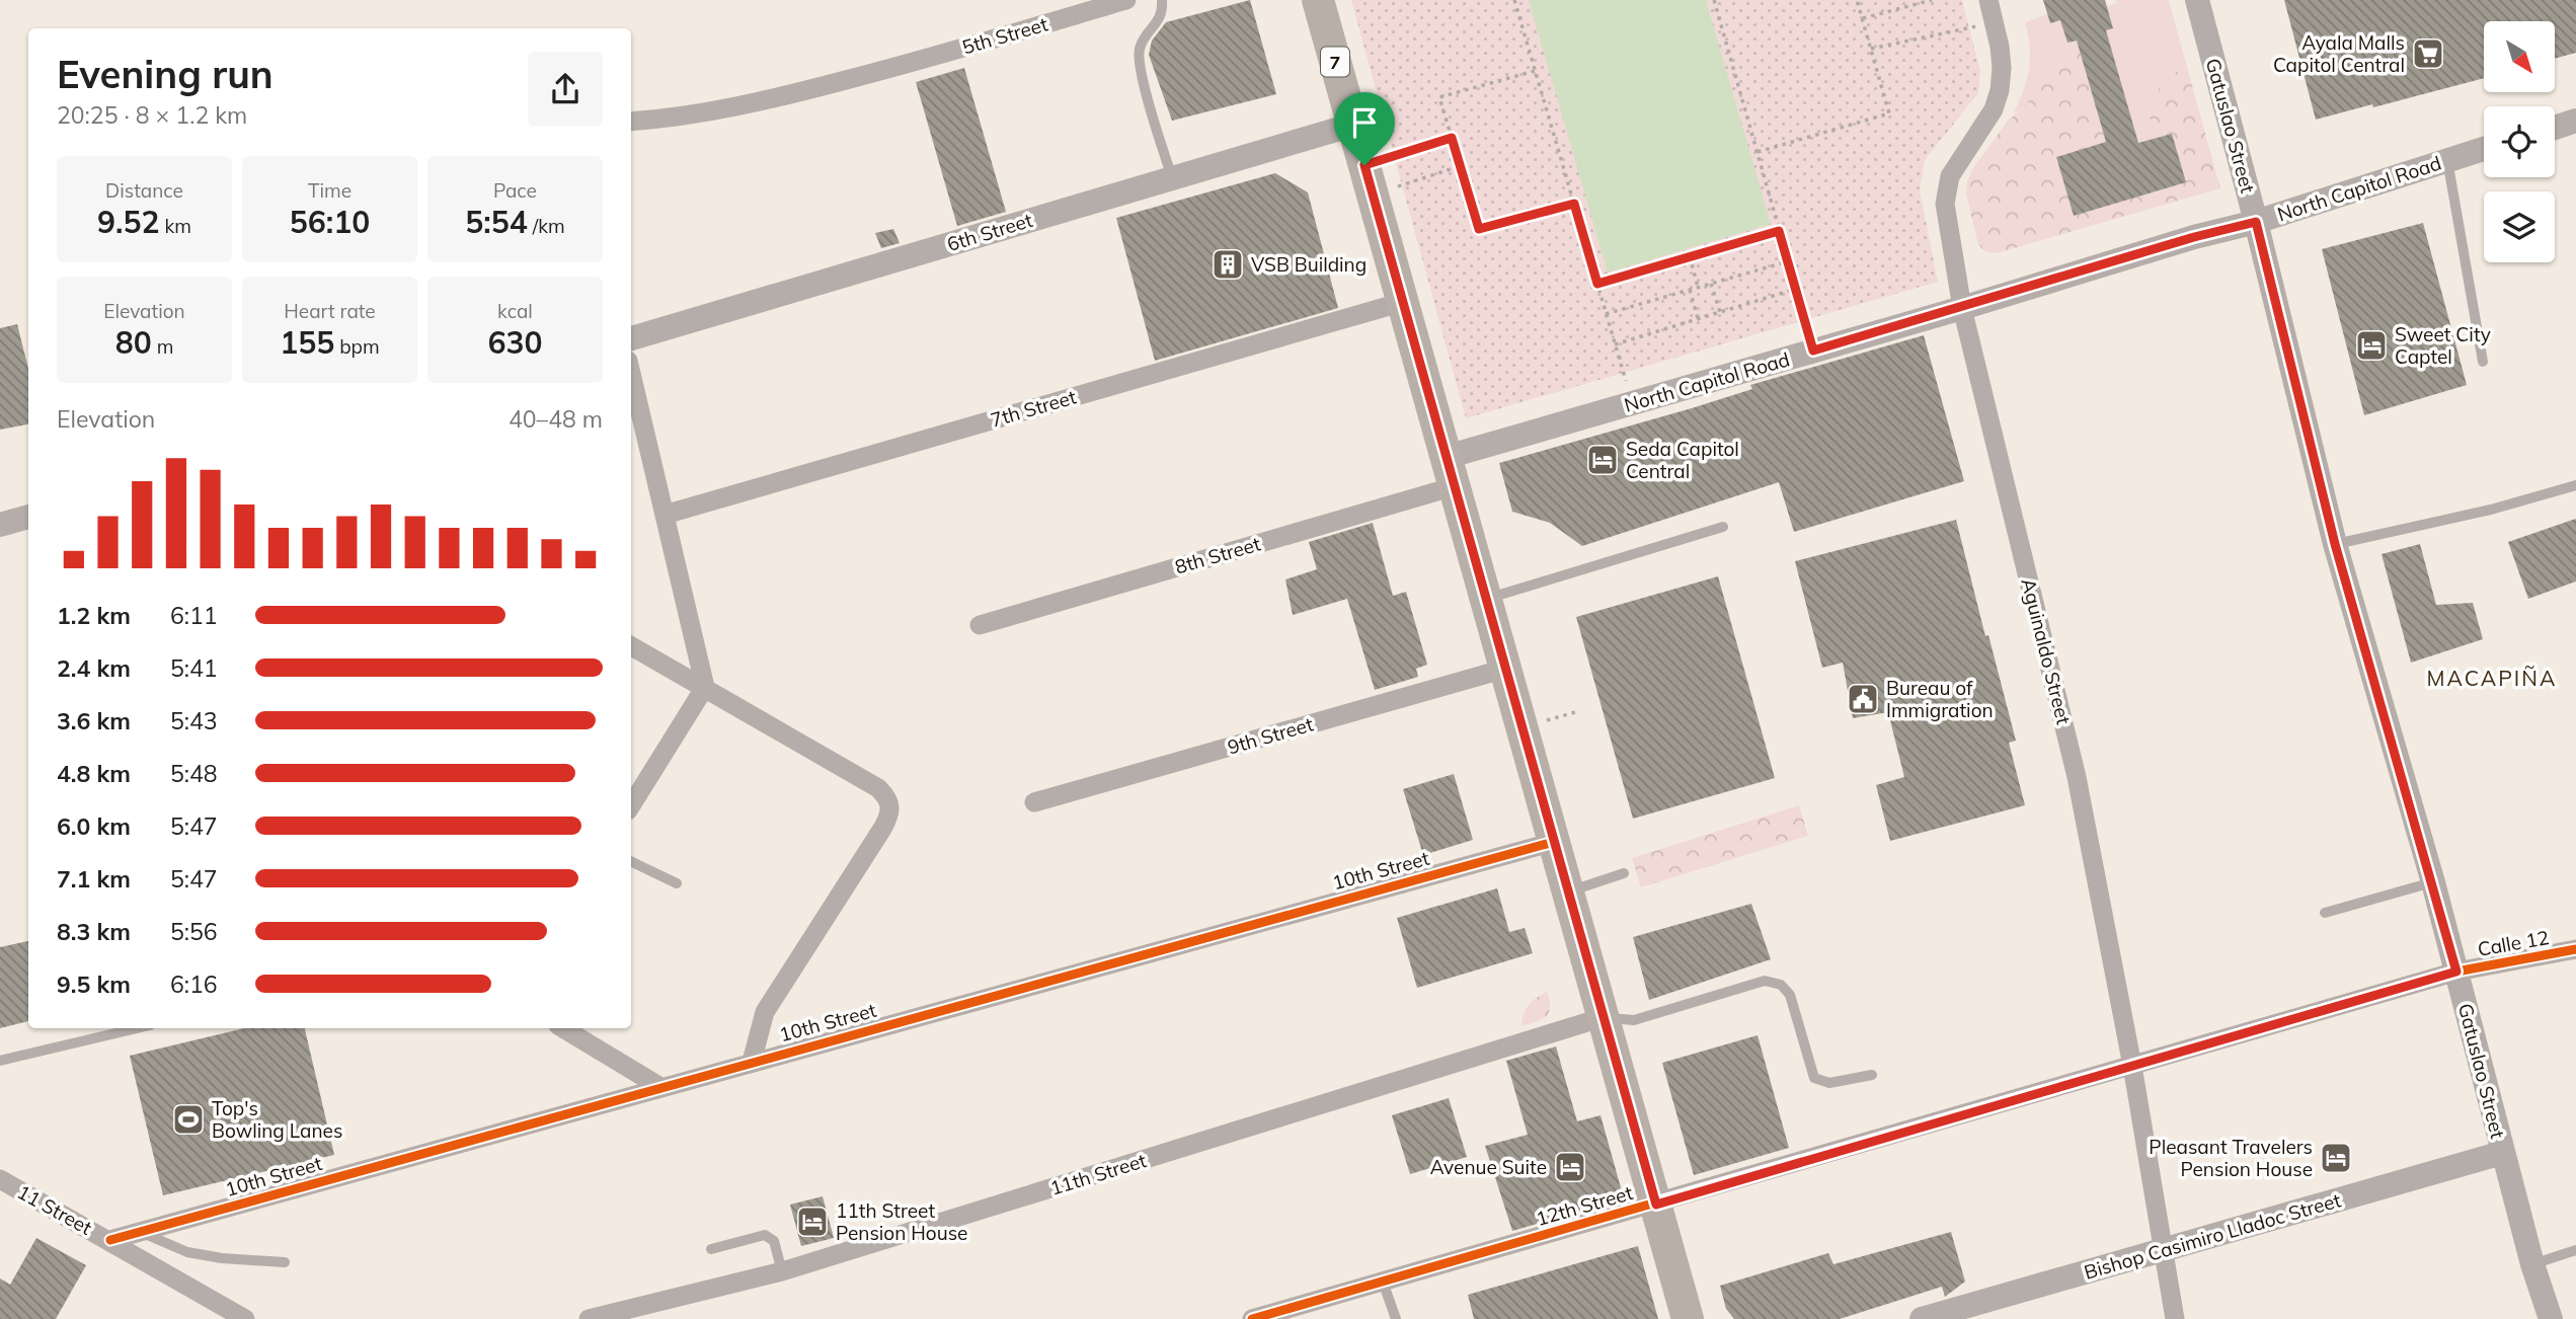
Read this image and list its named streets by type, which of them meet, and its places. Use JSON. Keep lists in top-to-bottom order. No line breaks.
{"streets":{"main road":["7"],"street":["5th Street","Gatuslao Street","North Capitol Road","6th Street","7th Street","8th Street","Aguinaldo Street","9th Street","10th Street","Calle 12","11th Street","12th Street","11 Street","Bishop Casimiro Lladoc Street"]},"crossings":[["7","North Capitol Road"],["7","6th Street"],["7","7th Street"],["7","8th Street"],["7","9th Street"],["7","10th Street"],["7","11th Street"],["7","12th Street"],["Gatuslao Street","North Capitol Road"],["Gatuslao Street","Calle 12"],["Gatuslao Street","12th Street"],["Gatuslao Street","Bishop Casimiro Lladoc Street"],["North Capitol Road","8th Street"],["North Capitol Road","Aguinaldo Street"],["Aguinaldo Street","12th Street"],["Aguinaldo Street","Bishop Casimiro Lladoc Street"],["10th Street","11 Street"],["Calle 12","12th Street"]],"districts":["MACAPIÑA"],"places":{"supermarket":["Ayala Malls Capitol Central"],"building":["VSB Building"],"hotel":["Sweet City Captel","Seda Capitol Central","Pleasant Travelers Pension House","Avenue Suite","11th Street Pension House"],"public building":["Bureau of Immigration"],"sports":["Top's Bowling Lanes"]},"north":"bottom right","page":{"heading":["Evening run","20:25 · 8 × 1.2 km"],"stats":[["Distance","9.52 km"],["Time","56:10"],["Pace","5:54 /km"],["Elevation","80 m"],["Heart rate","155 bpm"],["kcal","630"]],"chart":["Elevation","40–48 m"],"list":[{"name":"1.2 km","note":"6:11"},{"name":"2.4 km","note":"5:41"},{"name":"3.6 km","note":"5:43"},{"name":"4.8 km","note":"5:48"},{"name":"6.0 km","note":"5:47"},{"name":"7.1 km","note":"5:47"},{"name":"8.3 km","note":"5:56"},{"name":"9.5 km","note":"6:16"}]}}
